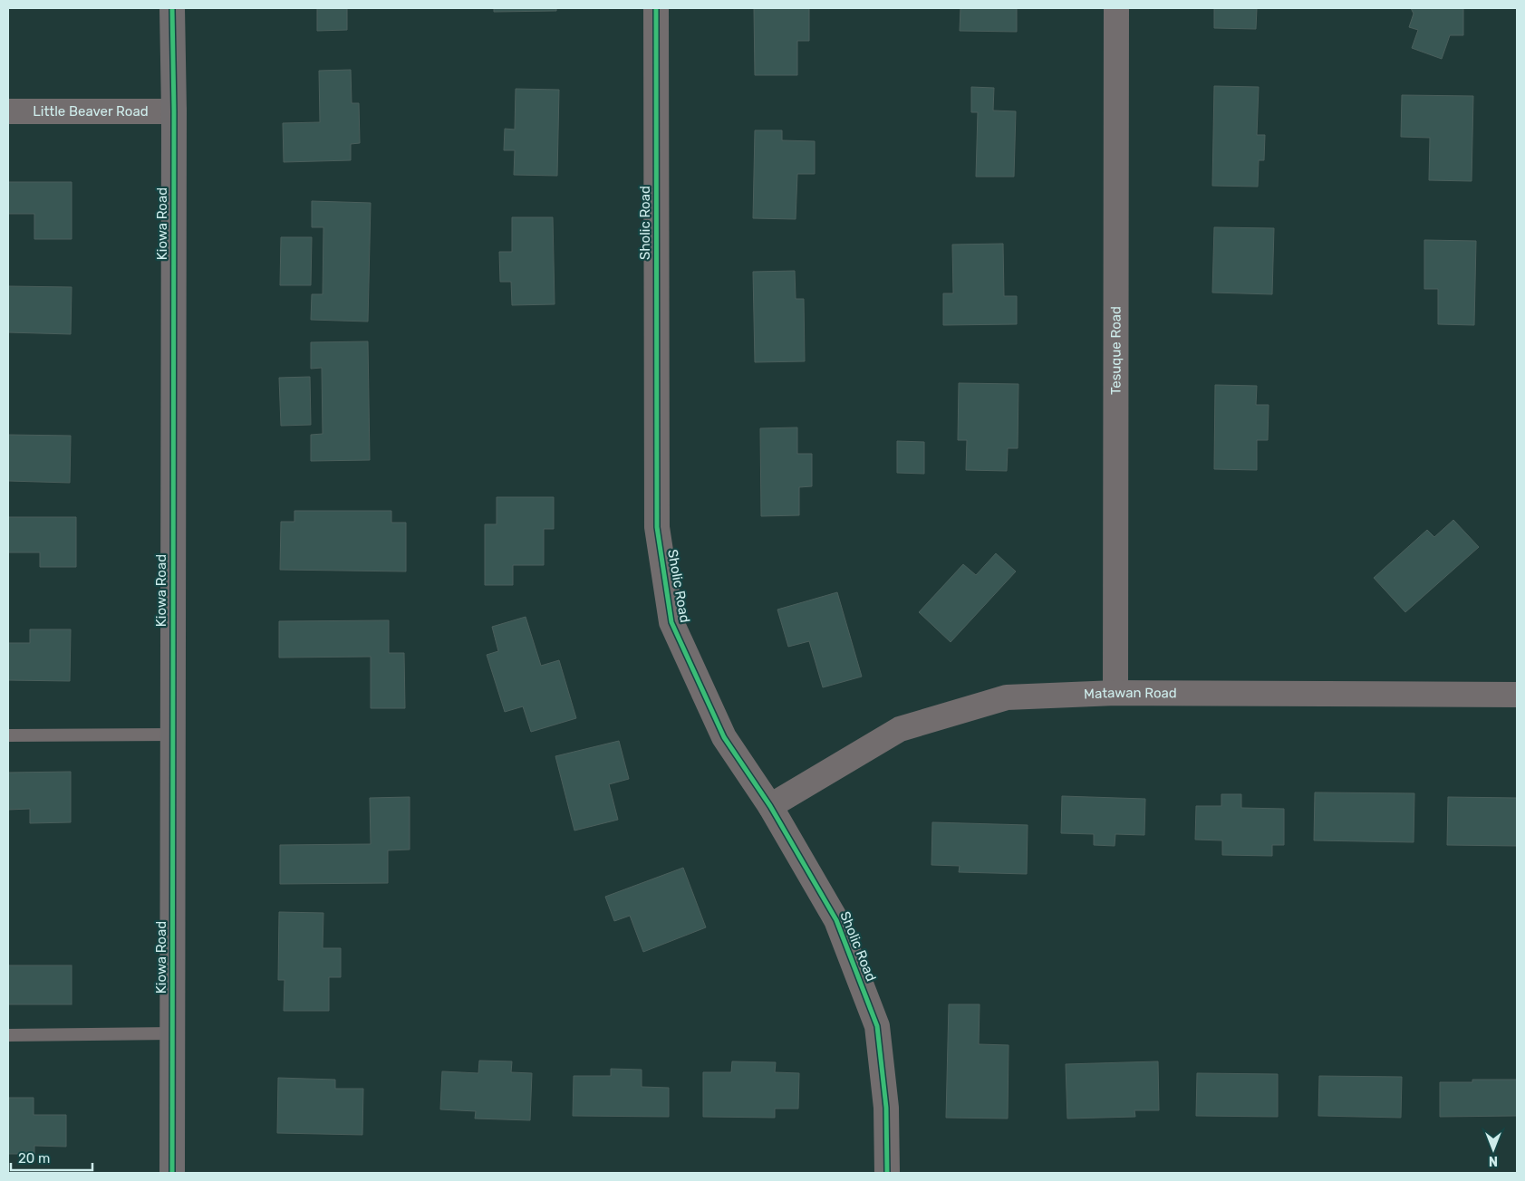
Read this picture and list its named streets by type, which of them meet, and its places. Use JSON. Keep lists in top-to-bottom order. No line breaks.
{"streets":{"street":["Little Beaver Road","Sholic Road","Kiowa Road","Tesuque Road","Matawan Road"]},"crossings":[["Little Beaver Road","Kiowa Road"],["Sholic Road","Matawan Road"],["Tesuque Road","Matawan Road"]],"scale_bar":"20 m","north":"bottom"}
